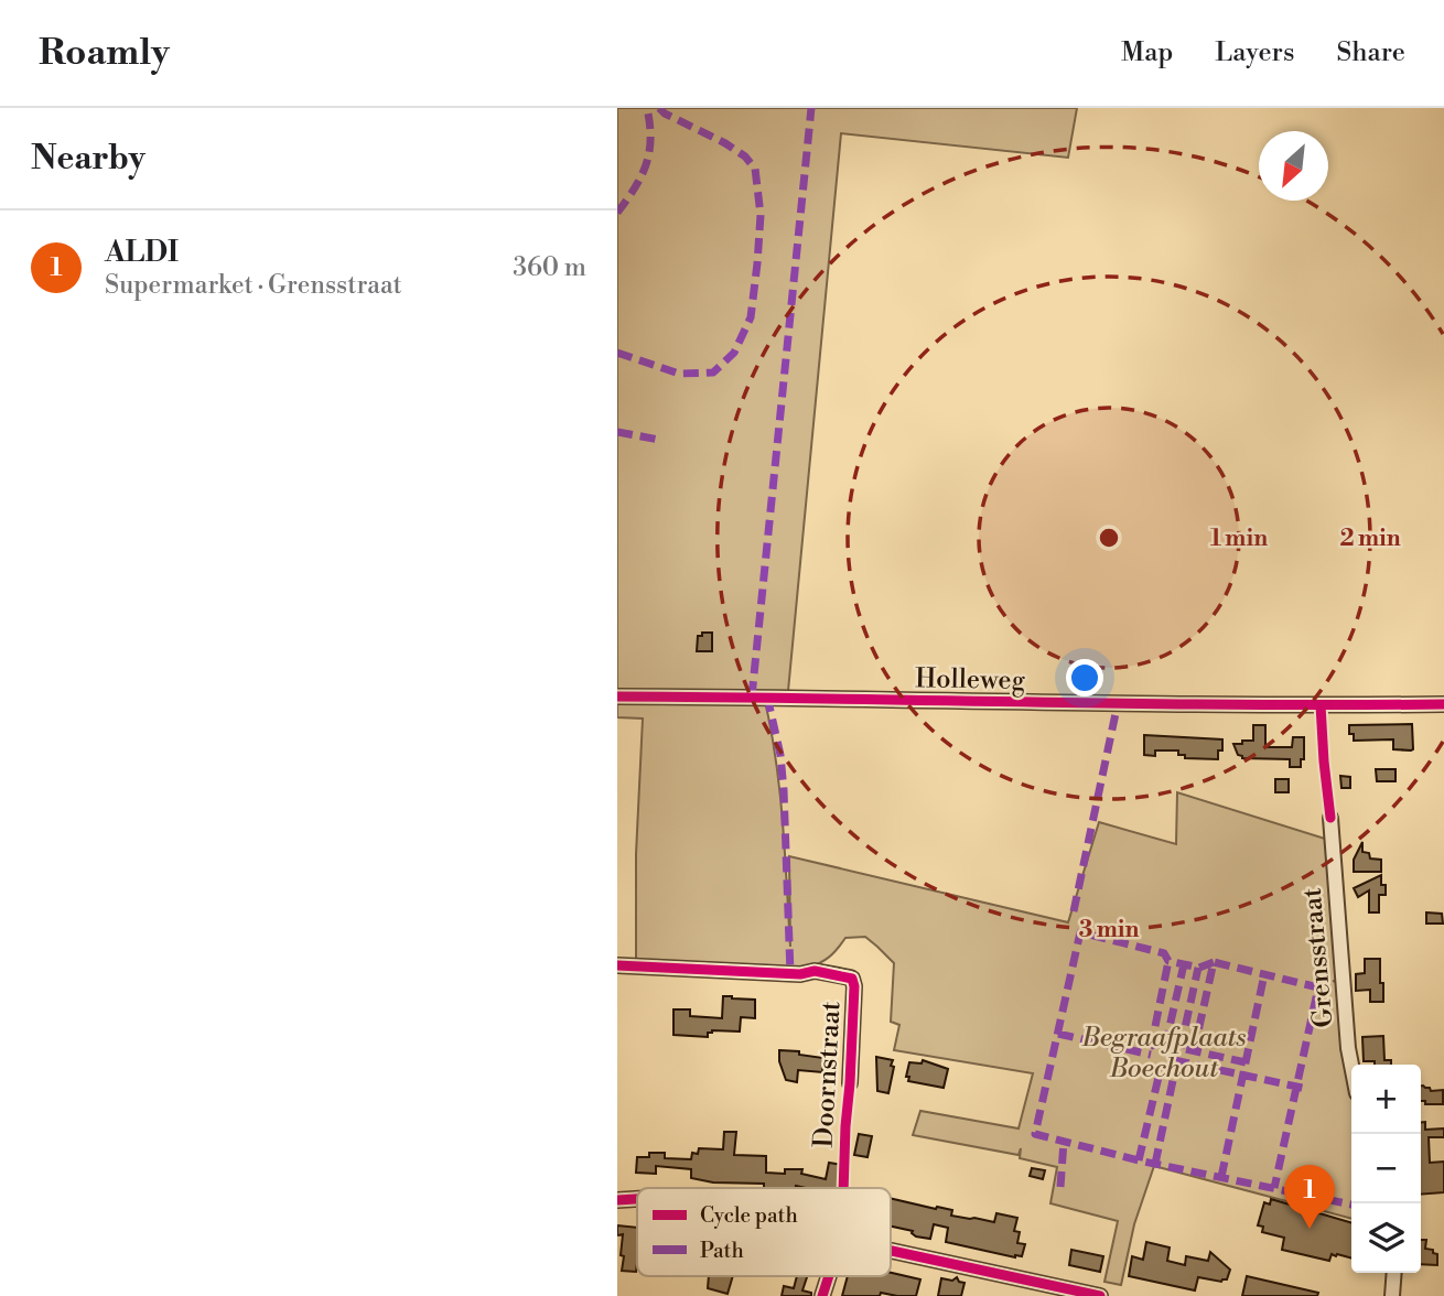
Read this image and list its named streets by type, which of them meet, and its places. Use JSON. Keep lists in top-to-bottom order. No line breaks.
{"streets":{"street":["Holleweg","Grensstraat","Doornstraat"]},"parks":["Begraafplaats Boechout"],"legend":["Cycle path","Path"],"north":"bottom left","page":{"header":"Roamly","nav":["Map","Layers","Share"],"heading":"Nearby","list":[{"mark":"1","name":"ALDI","note":"Supermarket · Grensstraat","value":"360 m"}],"map_buttons":["+","−"],"pins":"1"},"rings":["1 min","2 min","3 min"]}
